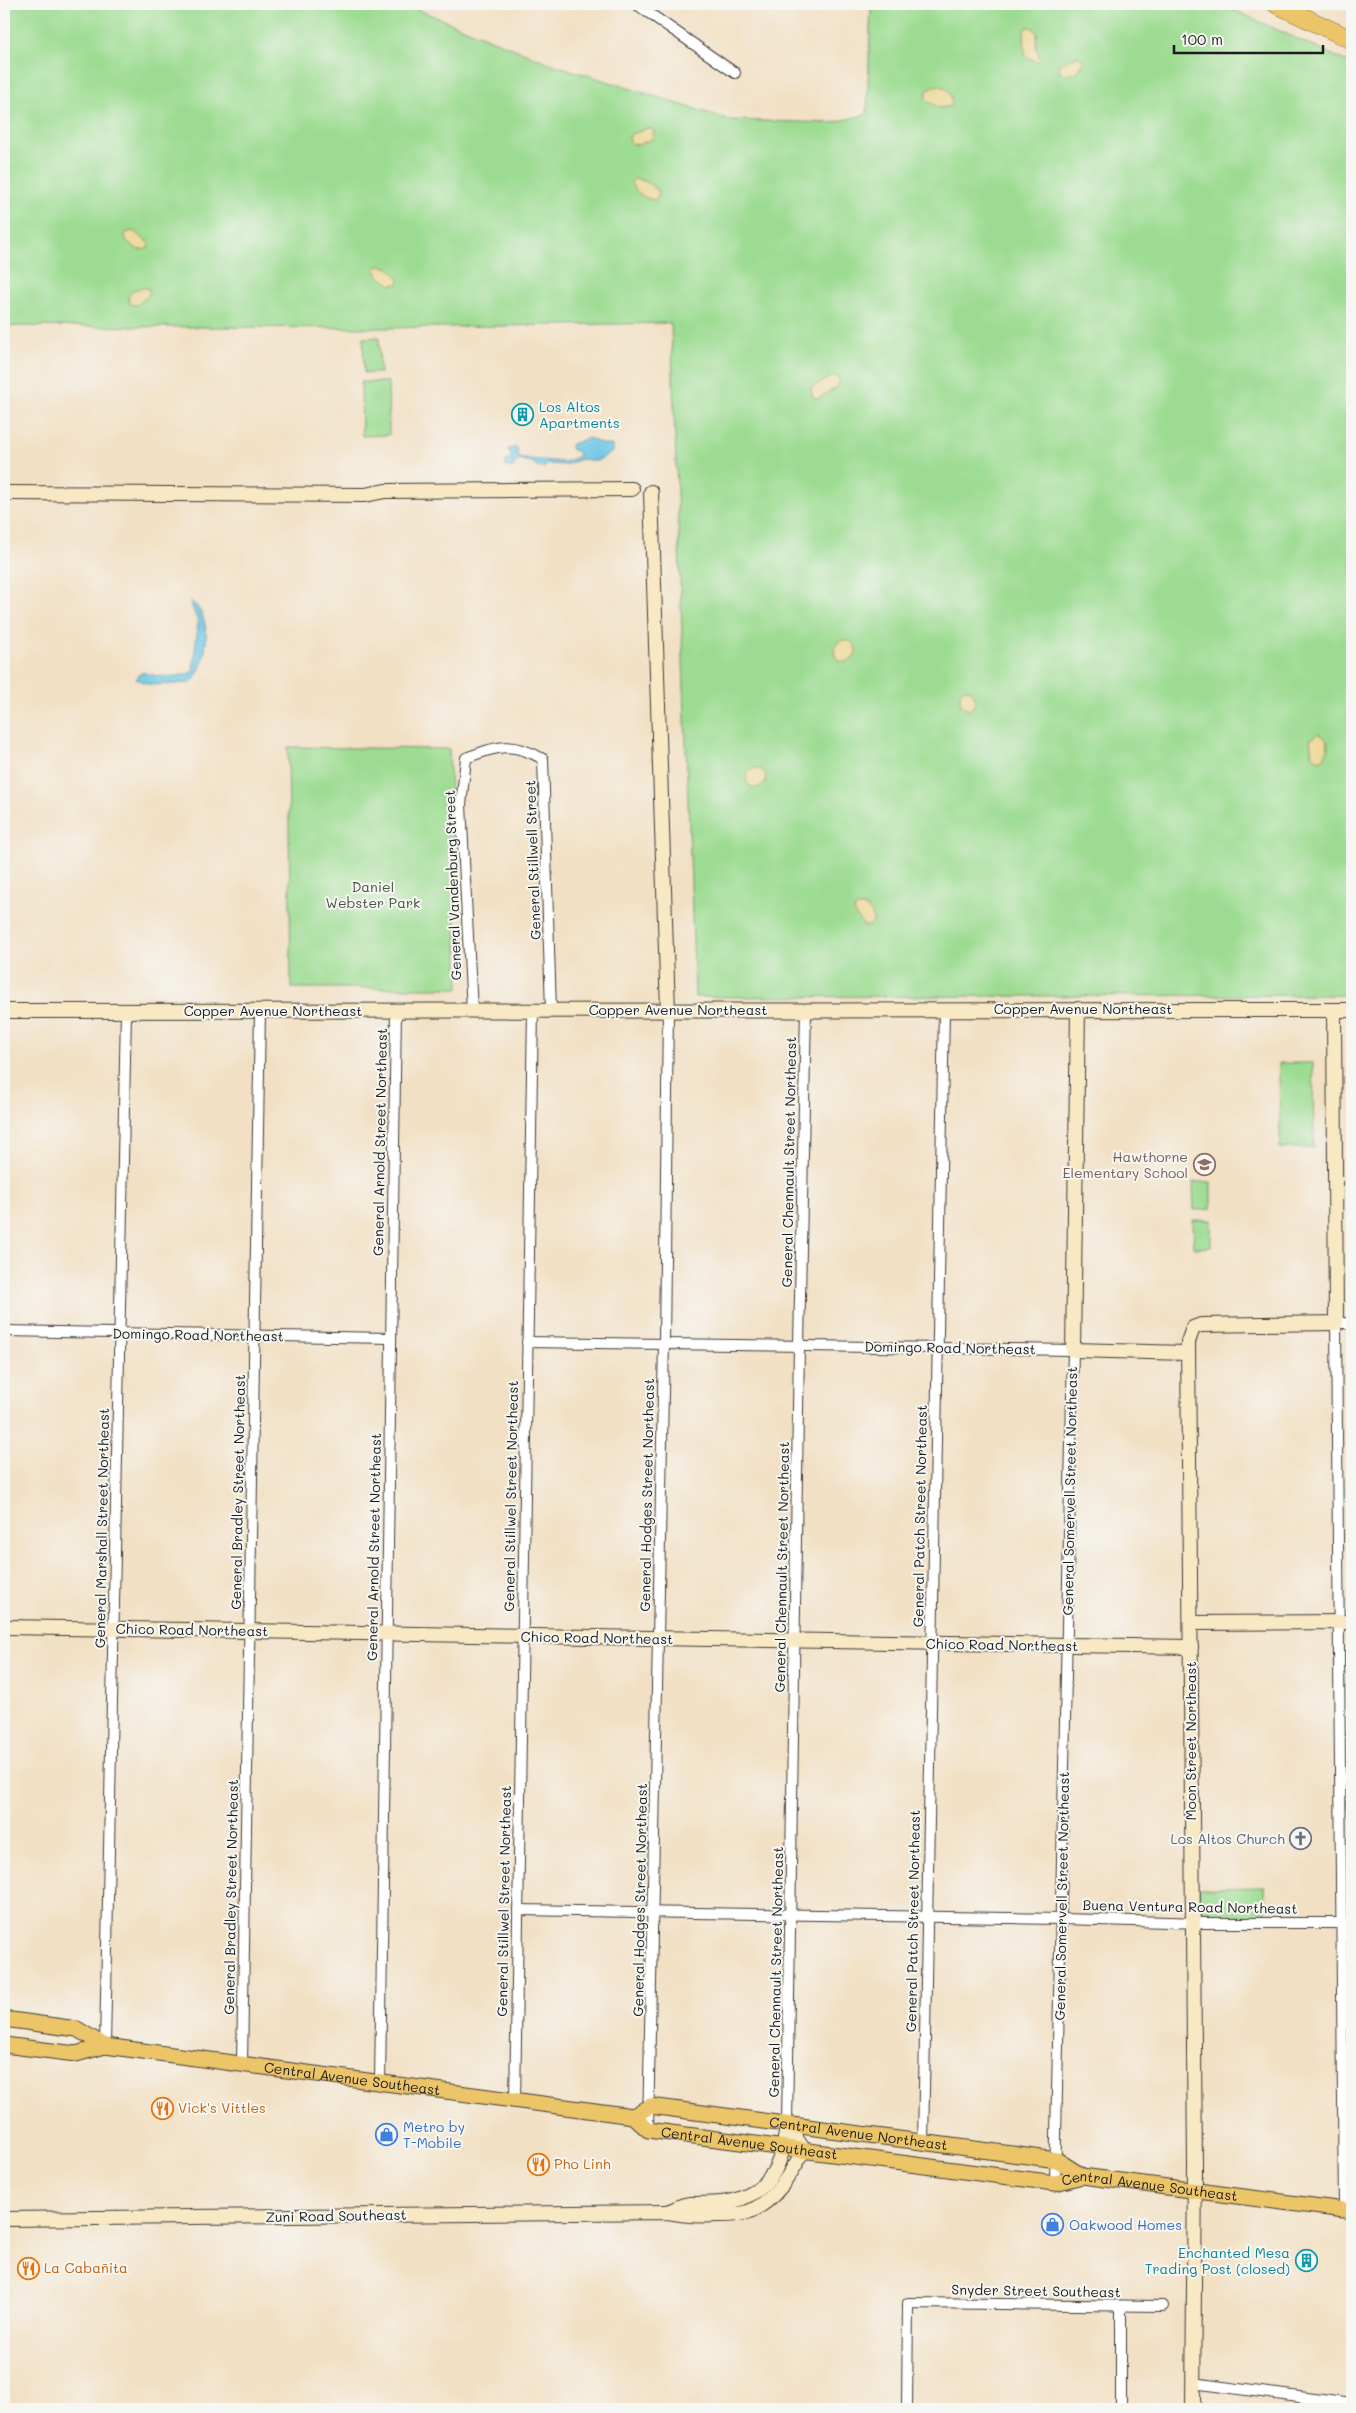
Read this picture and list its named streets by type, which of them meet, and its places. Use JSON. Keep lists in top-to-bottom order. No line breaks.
{"streets":{"main road":["Central Avenue Southeast","Central Avenue Northeast"],"street":["General Stillwell Street","General Vandenburg Street","Copper Avenue Northeast","General Arnold Street Northeast","General Chennault Street Northeast","Domingo Road Northeast","General Somervell Street Northeast","General Bradley Street Northeast","General Hodges Street Northeast","General Stillwel Street Northeast","General Patch Street Northeast","General Marshall Street Northeast","Chico Road Northeast","Moon Street Northeast","Buena Ventura Road Northeast","Zuni Road Southeast","Snyder Street Southeast"]},"crossings":[["General Stillwell Street","General Vandenburg Street"],["General Stillwell Street","Copper Avenue Northeast"],["General Vandenburg Street","Copper Avenue Northeast"],["Copper Avenue Northeast","General Arnold Street Northeast"],["Copper Avenue Northeast","General Chennault Street Northeast"],["Copper Avenue Northeast","General Somervell Street Northeast"],["Copper Avenue Northeast","General Bradley Street Northeast"],["Copper Avenue Northeast","General Hodges Street Northeast"],["Copper Avenue Northeast","General Stillwel Street Northeast"],["Copper Avenue Northeast","General Patch Street Northeast"],["Copper Avenue Northeast","General Marshall Street Northeast"],["General Arnold Street Northeast","Domingo Road Northeast"],["General Arnold Street Northeast","Chico Road Northeast"],["General Arnold Street Northeast","Central Avenue Southeast"],["General Chennault Street Northeast","Domingo Road Northeast"],["General Chennault Street Northeast","Chico Road Northeast"],["General Chennault Street Northeast","Buena Ventura Road Northeast"],["General Chennault Street Northeast","Central Avenue Northeast"],["General Chennault Street Northeast","Zuni Road Southeast"],["Domingo Road Northeast","General Somervell Street Northeast"],["Domingo Road Northeast","General Bradley Street Northeast"],["Domingo Road Northeast","General Hodges Street Northeast"],["Domingo Road Northeast","General Stillwel Street Northeast"],["Domingo Road Northeast","General Patch Street Northeast"],["Domingo Road Northeast","General Marshall Street Northeast"],["Domingo Road Northeast","Moon Street Northeast"],["General Somervell Street Northeast","Chico Road Northeast"],["General Somervell Street Northeast","Buena Ventura Road Northeast"],["General Somervell Street Northeast","Central Avenue Southeast"],["General Somervell Street Northeast","Central Avenue Northeast"],["General Bradley Street Northeast","Chico Road Northeast"],["General Bradley Street Northeast","Central Avenue Southeast"],["General Hodges Street Northeast","Chico Road Northeast"],["General Hodges Street Northeast","Buena Ventura Road Northeast"],["General Hodges Street Northeast","Central Avenue Southeast"],["General Hodges Street Northeast","Central Avenue Northeast"],["General Stillwel Street Northeast","Chico Road Northeast"],["General Stillwel Street Northeast","Buena Ventura Road Northeast"],["General Stillwel Street Northeast","Central Avenue Southeast"],["General Patch Street Northeast","Chico Road Northeast"],["General Patch Street Northeast","Buena Ventura Road Northeast"],["General Patch Street Northeast","Central Avenue Northeast"],["General Marshall Street Northeast","Chico Road Northeast"],["General Marshall Street Northeast","Central Avenue Southeast"],["Chico Road Northeast","Moon Street Northeast"],["Moon Street Northeast","Buena Ventura Road Northeast"],["Moon Street Northeast","Central Avenue Southeast"],["Central Avenue Southeast","Central Avenue Northeast"],["Central Avenue Southeast","Zuni Road Southeast"],["Central Avenue Northeast","Zuni Road Southeast"]],"parks":["Daniel Webster Park"],"places":{"building":["Los Altos Apartments","Enchanted Mesa Trading Post (closed)"],"school or university":["Hawthorne Elementary School"],"church":["Los Altos Church"],"restaurant":["Vick's Vittles","Pho Linh","La Cabañita"],"shop":["Metro by T-Mobile","Oakwood Homes"]},"scale_bar":"100 m"}
